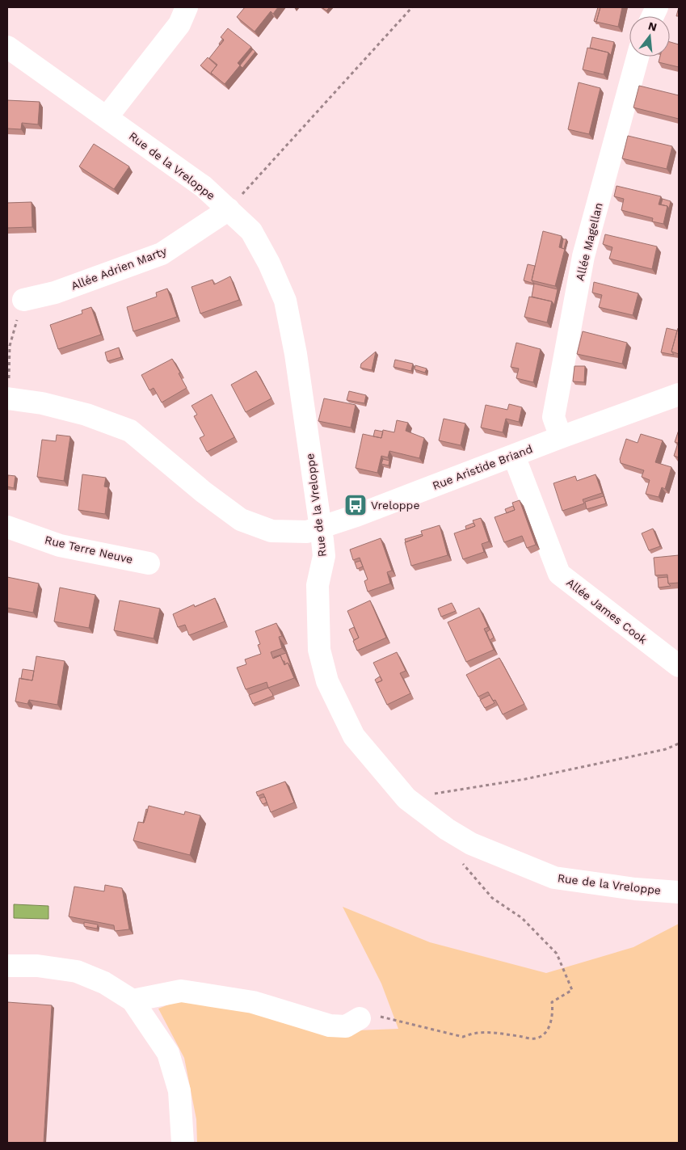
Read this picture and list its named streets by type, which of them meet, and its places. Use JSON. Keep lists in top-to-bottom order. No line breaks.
{"streets":{"street":["Rue de la Vreloppe","Allée Magellan","Allée Adrien Marty","Rue Aristide Briand","Rue Terre Neuve","Allée James Cook"]},"crossings":[["Rue de la Vreloppe","Allée Adrien Marty"],["Rue de la Vreloppe","Rue Aristide Briand"],["Allée Magellan","Rue Aristide Briand"],["Rue Aristide Briand","Allée James Cook"]],"places":{"bus stop":["Vreloppe"]},"north":"top"}
